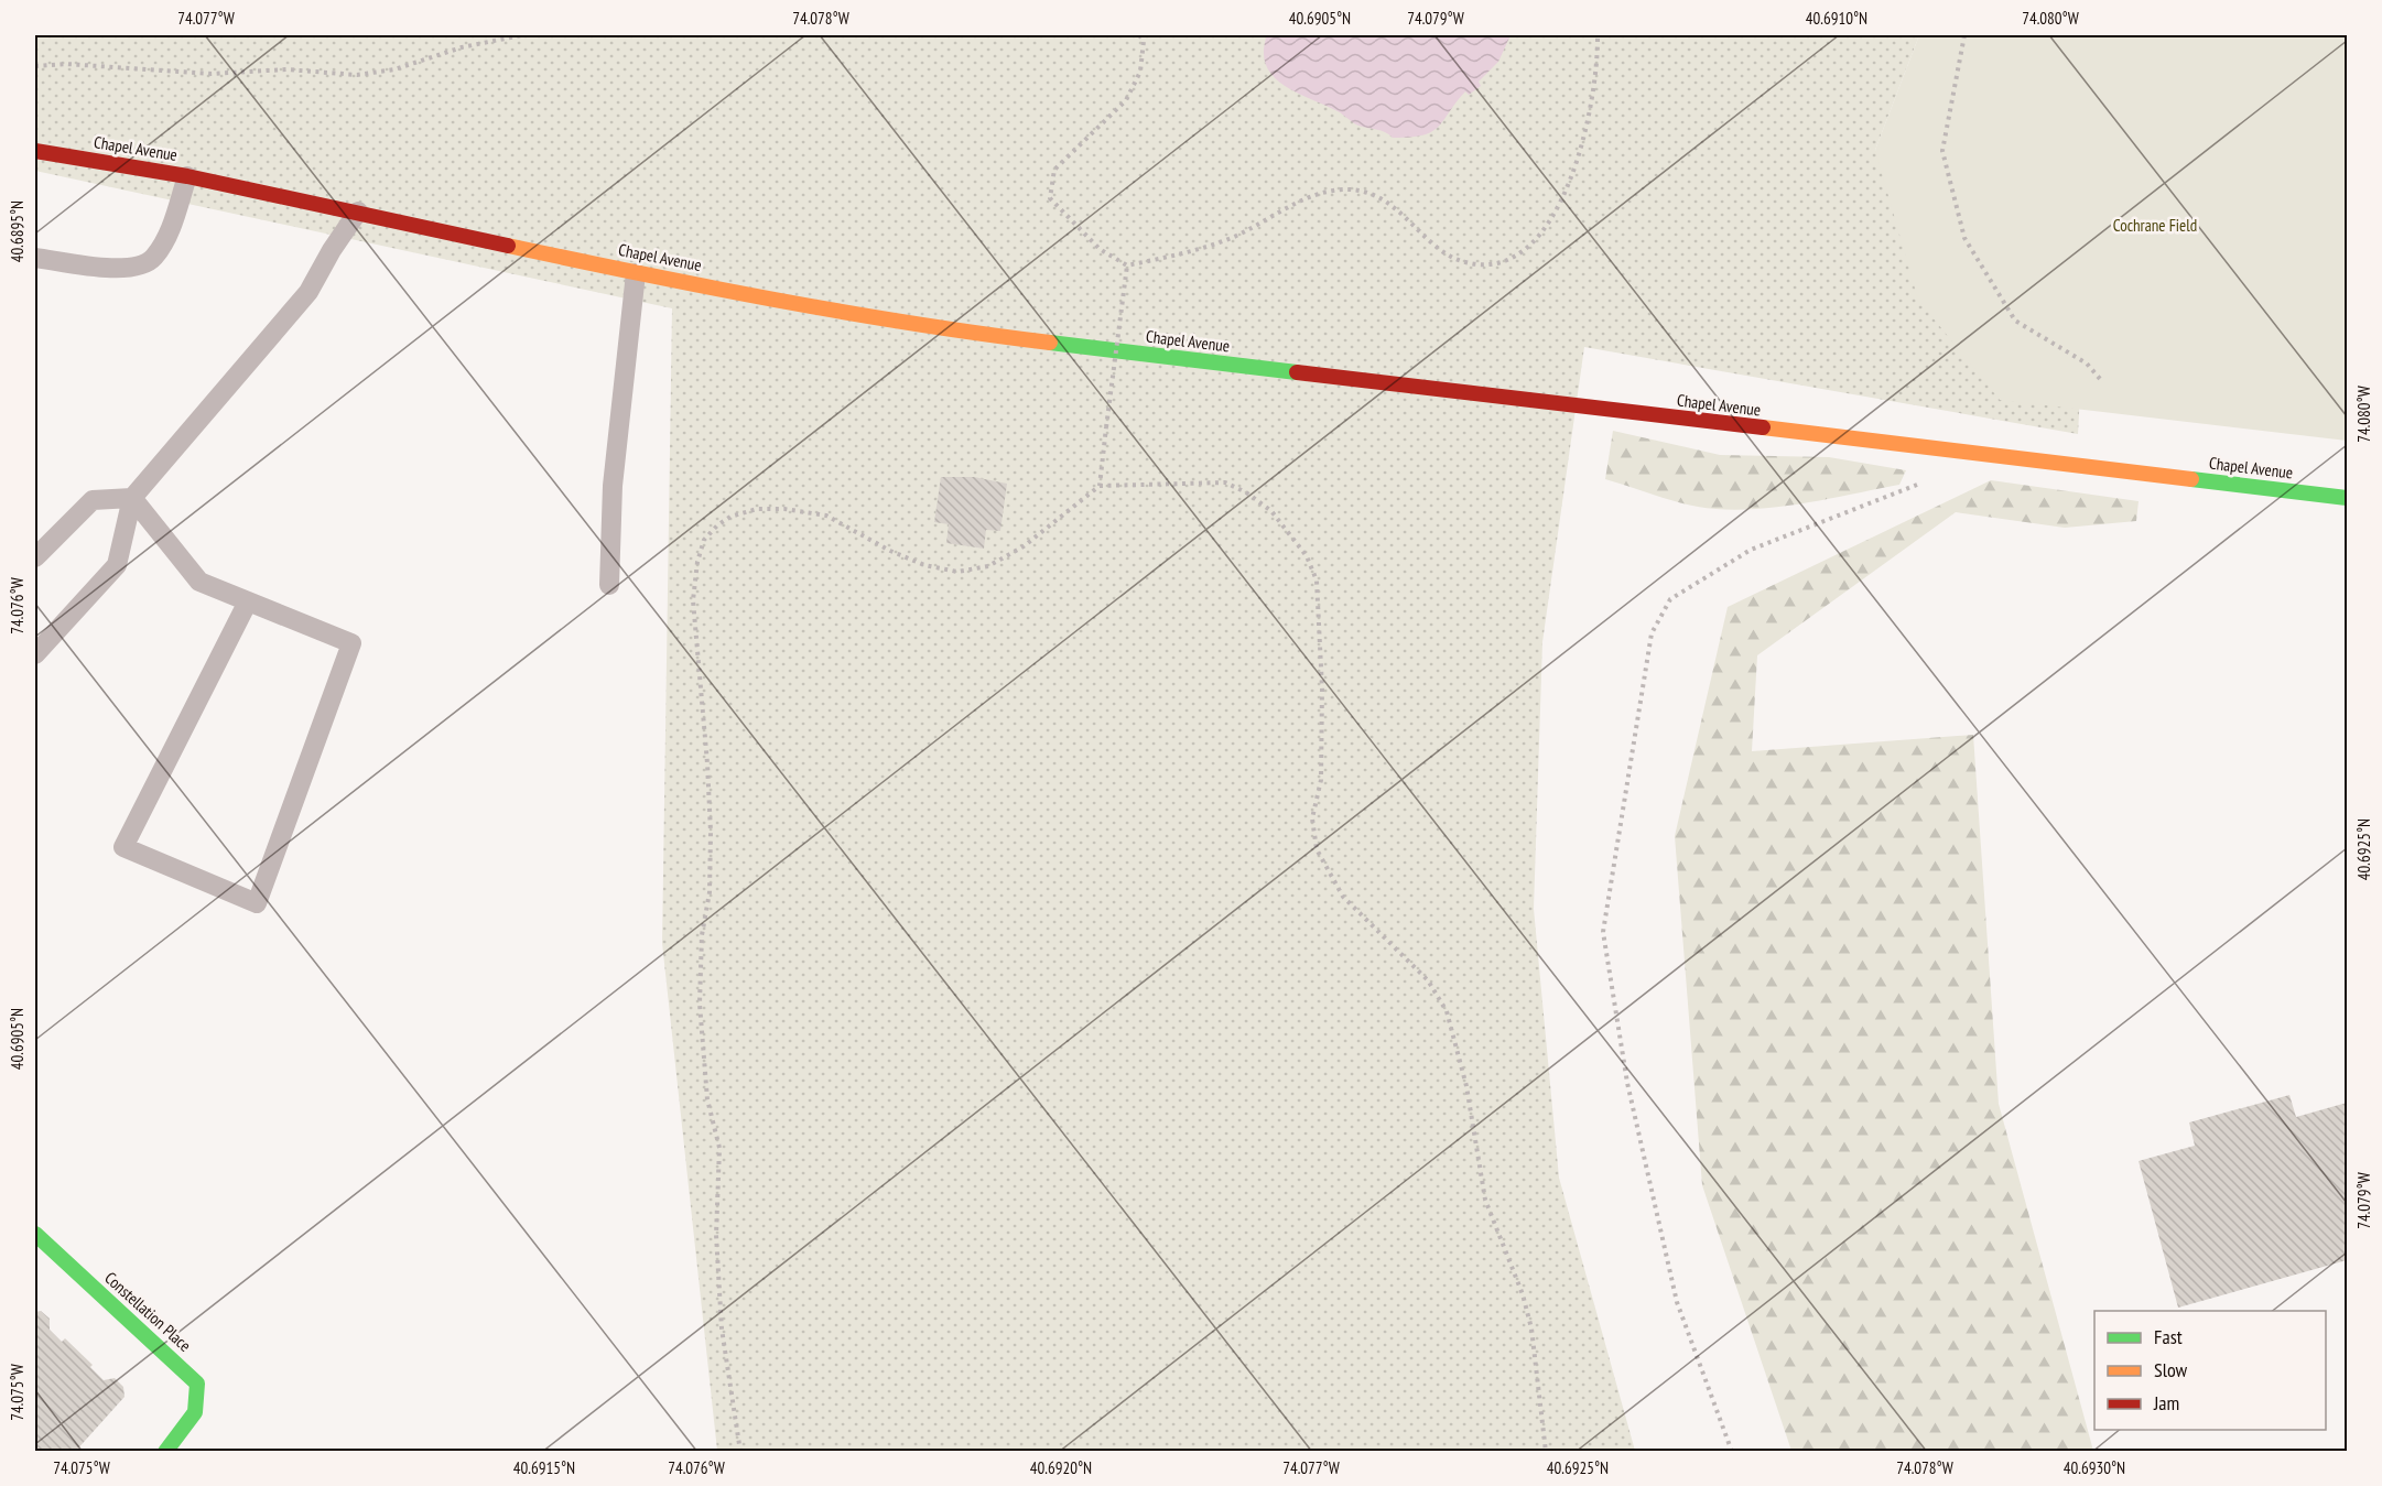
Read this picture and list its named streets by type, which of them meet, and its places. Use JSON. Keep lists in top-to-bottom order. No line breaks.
{"streets":{"street":["Chapel Avenue","Constellation Place"]},"parks":["Cochrane Field"],"legend":["Fast","Slow","Jam"],"coordinates":["74.077°W","74.078°W","40.6905°N","74.079°W","40.6910°N","74.080°W","40.6895°N","74.076°W","40.6925°N","74.075°W","40.6915°N","40.6920°N","40.6930°N"]}
